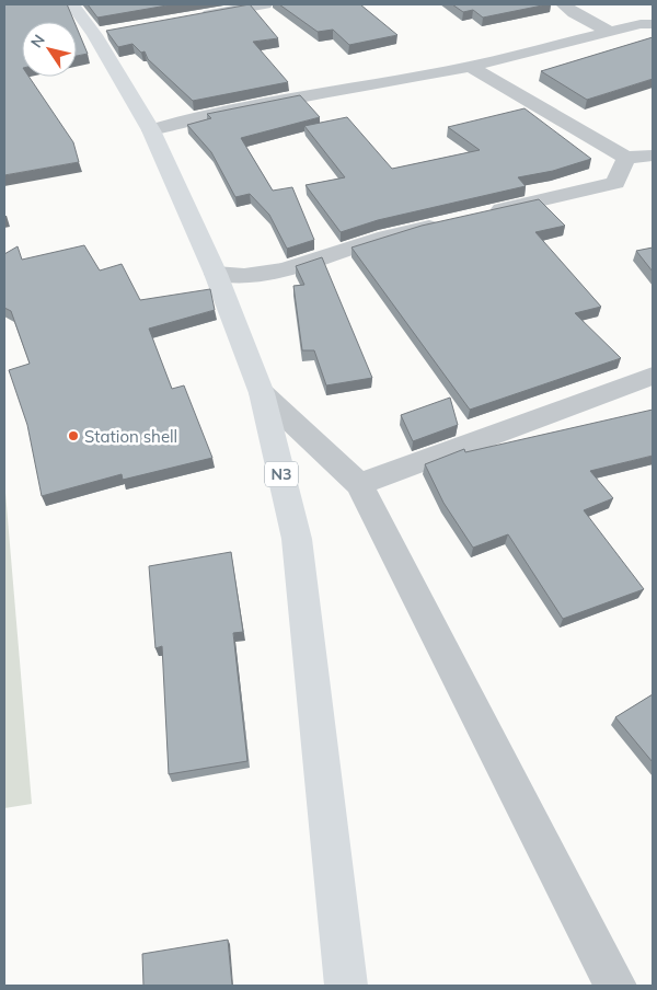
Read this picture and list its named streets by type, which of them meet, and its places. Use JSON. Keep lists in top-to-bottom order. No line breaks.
{"streets":{"highway":["N3"]},"places":["Station shell"],"north":"top left"}
